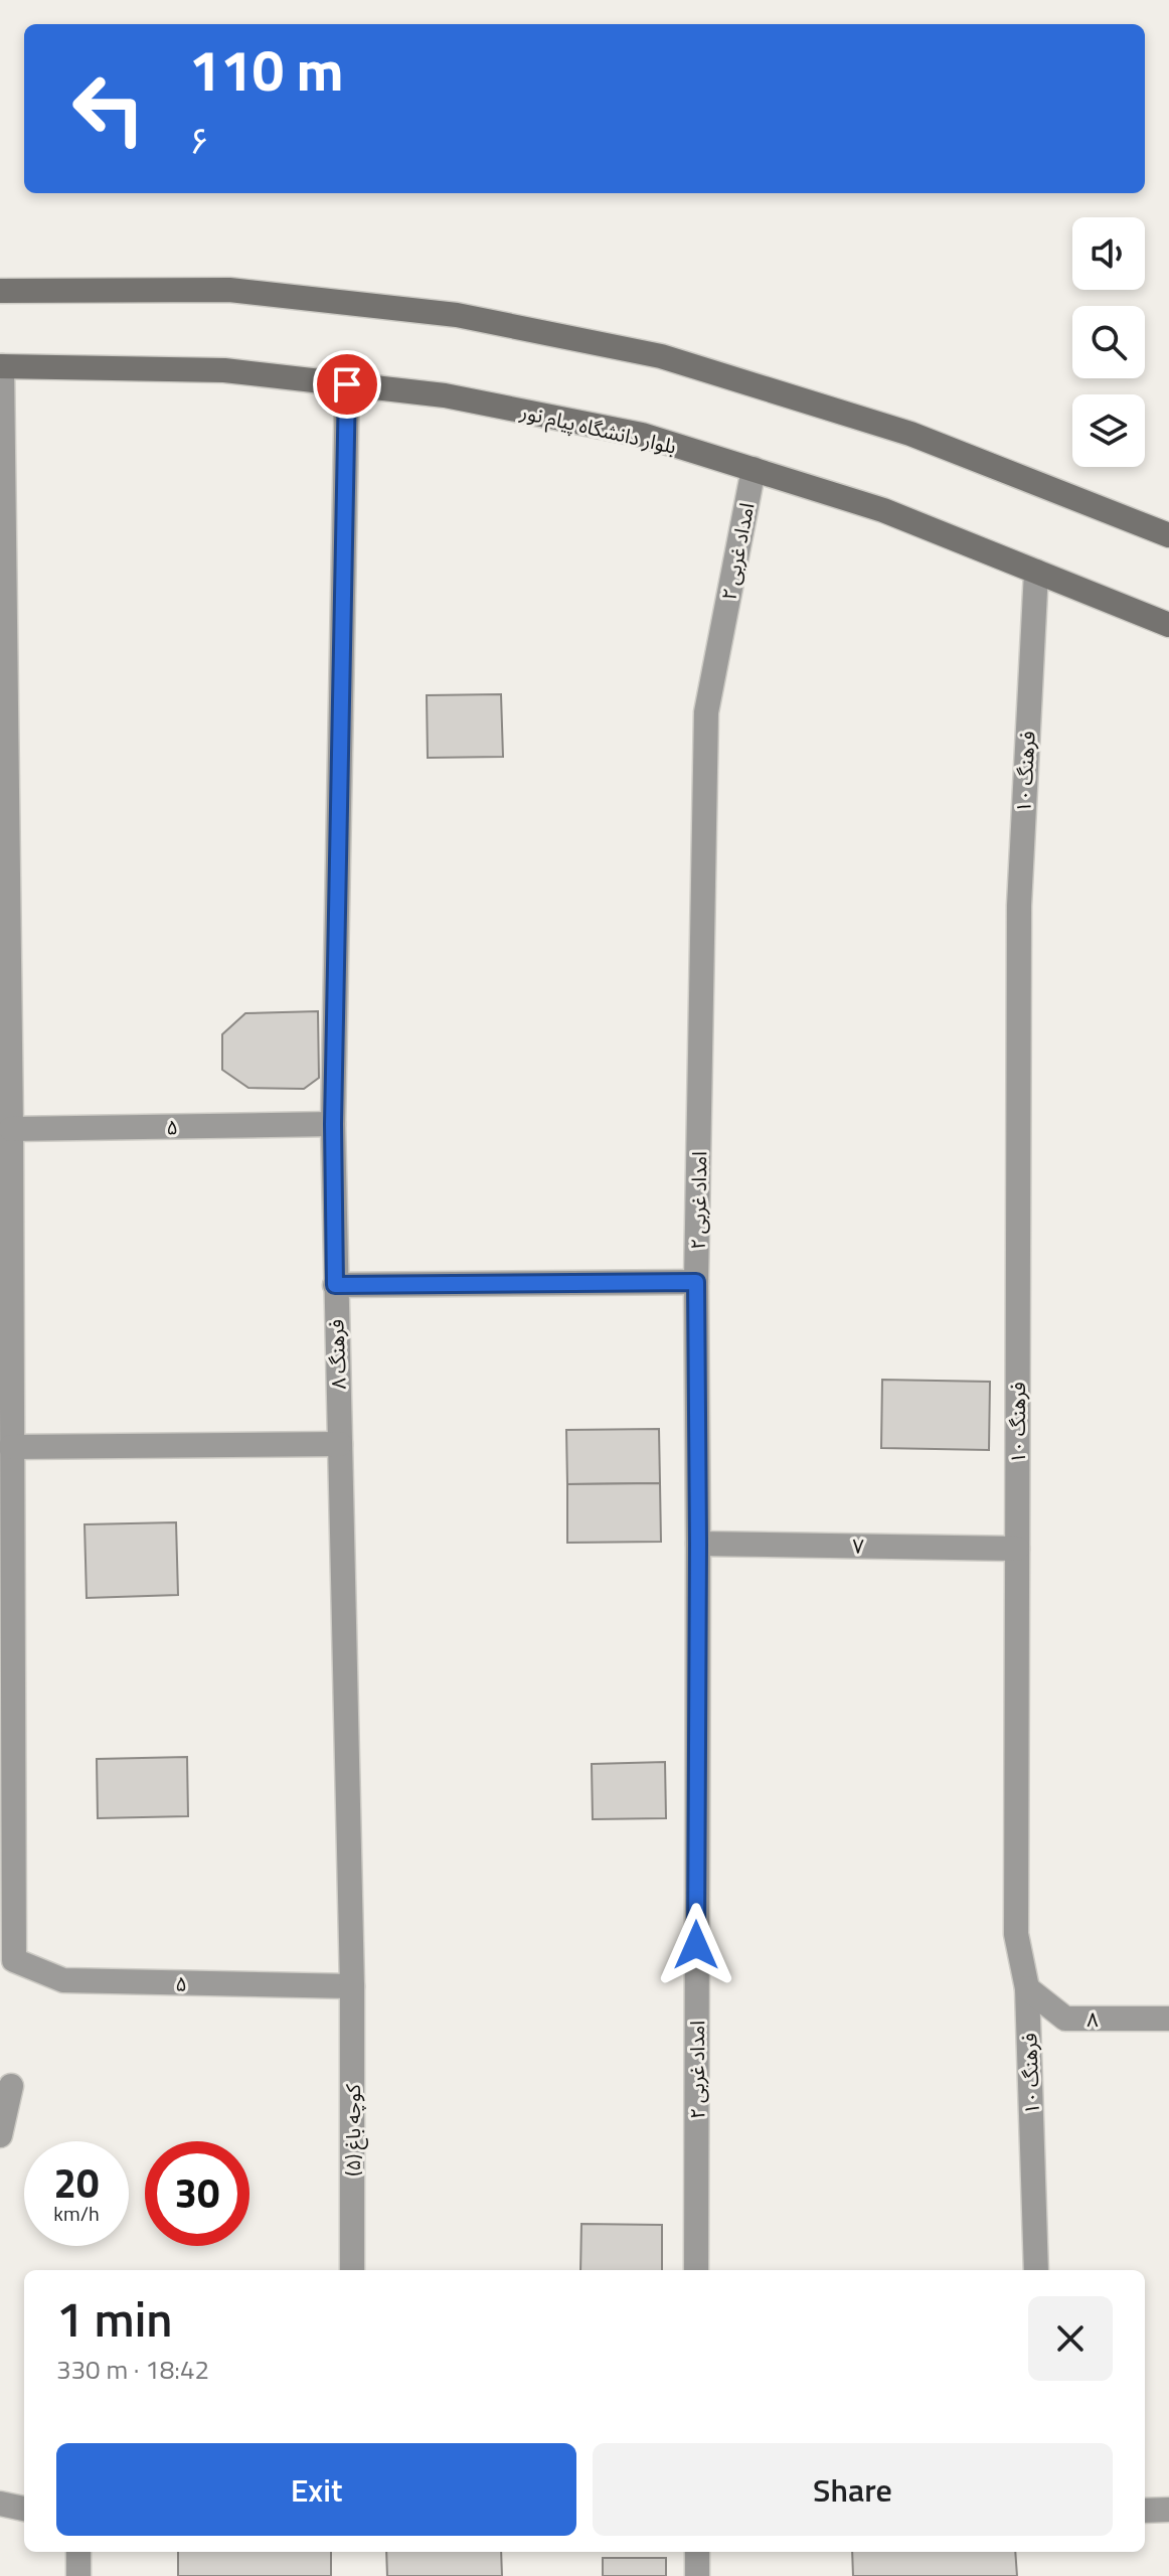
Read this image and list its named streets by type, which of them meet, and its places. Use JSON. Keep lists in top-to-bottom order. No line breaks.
{"streets":{"street":["بلوار دانشگاه پیام نور","امداد غربی ۲","فرهنگ ۱۰","۵","فرهنگ ۸","۷","۸","کوچه باغ (۵)"]},"crossings":[["بلوار دانشگاه پیام نور","امداد غربی ۲"],["بلوار دانشگاه پیام نور","فرهنگ ۱۰"],["بلوار دانشگاه پیام نور","فرهنگ ۸"],["امداد غربی ۲","۷"],["فرهنگ ۱۰","۷"],["فرهنگ ۱۰","۸"],["۵","فرهنگ ۸"],["۵","کوچه باغ (۵)"],["فرهنگ ۸","کوچه باغ (۵)"]],"page":{"turn":["110 m","۶"],"speed":"20 km/h","limit":"30","heading":["1 min","330 m · 18:42"],"buttons":["Exit","Share"]}}
